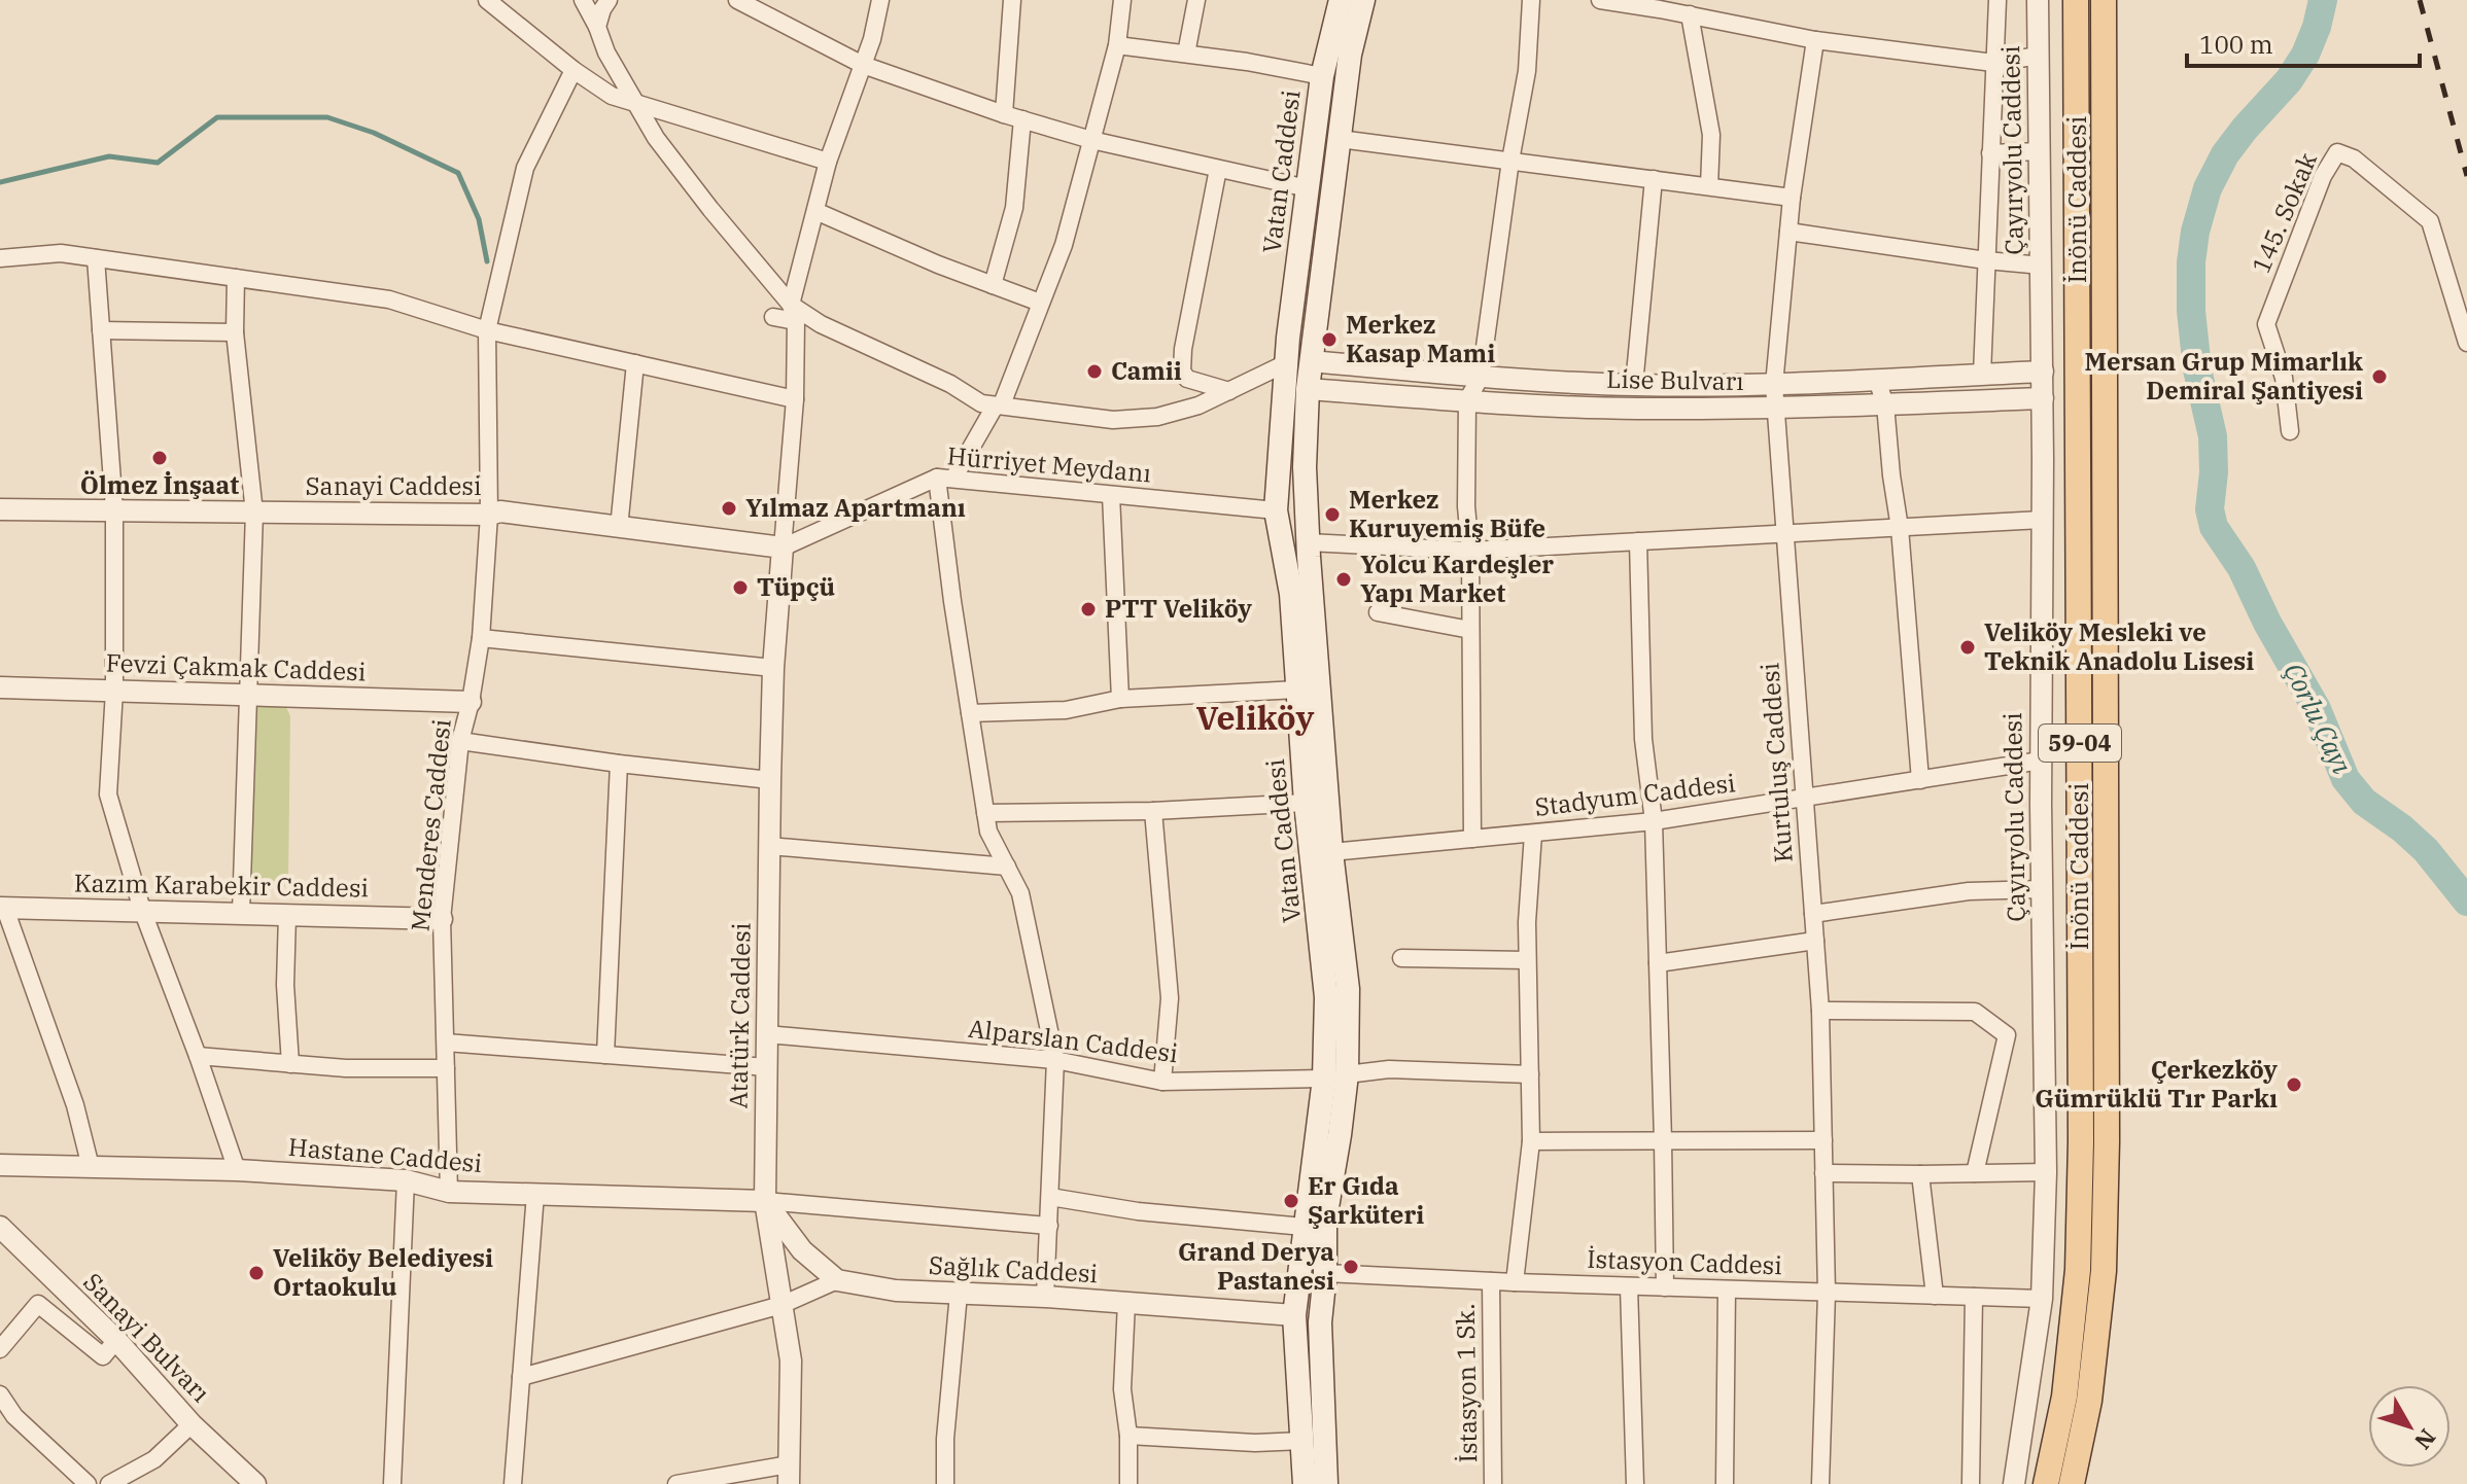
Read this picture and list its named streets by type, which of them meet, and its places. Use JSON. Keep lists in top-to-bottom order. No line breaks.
{"streets":{"main road":["Vatan Caddesi","İnönü Caddesi","59-04"],"street":["Çayıryolu Caddesi","145. Sokak","Lise Bulvarı","Hürriyet Meydanı","Sanayi Caddesi","Fevzi Çakmak Caddesi","Kurtuluş Caddesi","Stadyum Caddesi","Menderes Caddesi","Kazım Karabekir Caddesi","Atatürk Caddesi","Alparslan Caddesi","Hastane Caddesi","İstasyon Caddesi","Sağlık Caddesi","Sanayi Bulvarı","İstasyon 1 Sk."]},"crossings":[["Çayıryolu Caddesi","Lise Bulvarı"],["Çayıryolu Caddesi","Stadyum Caddesi"],["Çayıryolu Caddesi","İstasyon Caddesi"],["Vatan Caddesi","Lise Bulvarı"],["Vatan Caddesi","Hürriyet Meydanı"],["Vatan Caddesi","Stadyum Caddesi"],["Vatan Caddesi","Alparslan Caddesi"],["Vatan Caddesi","İstasyon Caddesi"],["Vatan Caddesi","Sağlık Caddesi"],["Lise Bulvarı","Kurtuluş Caddesi"],["Hürriyet Meydanı","Sanayi Caddesi"],["Hürriyet Meydanı","Atatürk Caddesi"],["Sanayi Caddesi","Menderes Caddesi"],["Sanayi Caddesi","Atatürk Caddesi"],["Fevzi Çakmak Caddesi","Menderes Caddesi"],["Kurtuluş Caddesi","Stadyum Caddesi"],["Kurtuluş Caddesi","İstasyon Caddesi"],["Menderes Caddesi","Kazım Karabekir Caddesi"],["Menderes Caddesi","Hastane Caddesi"],["Atatürk Caddesi","Alparslan Caddesi"],["Atatürk Caddesi","Hastane Caddesi"],["İstasyon Caddesi","İstasyon 1 Sk."]],"districts":["Veliköy"],"water":["Çorlu Çayı"],"places":["Merkez Kasap Mami","Camii","Mersan Grup Mimarlık Demiral Şantiyesi","Ölmez İnşaat","Yılmaz Apartmanı","Merkez Kuruyemiş Büfe","Yolcu Kardeşler Yapı Market","Tüpçü","PTT Veliköy","Veliköy Mesleki ve Teknik Anadolu Lisesi","Çerkezköy Gümrüklü Tır Parkı","Er Gıda Şarküteri","Grand Derya Pastanesi","Veliköy Belediyesi Ortaokulu"],"scale_bar":"100 m","north":"bottom right"}
